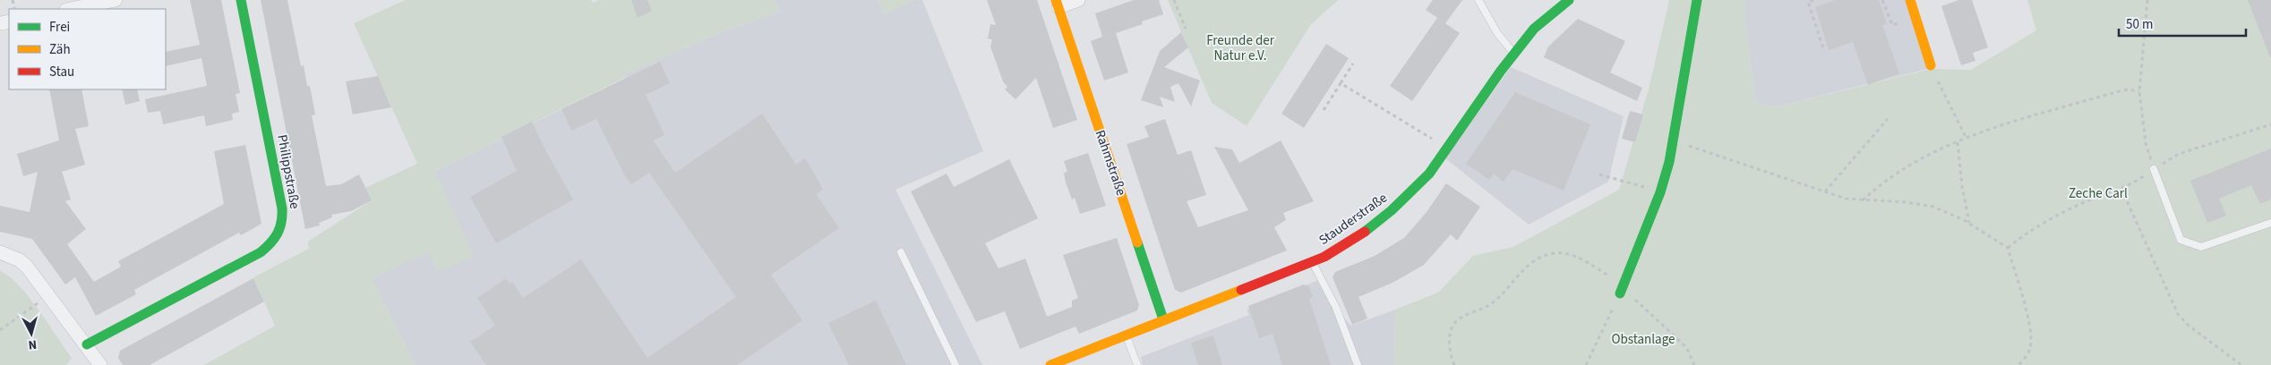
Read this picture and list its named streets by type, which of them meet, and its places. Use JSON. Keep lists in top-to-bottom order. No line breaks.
{"streets":{"street":["Rahmstraße","Philippstraße","Stauderstraße"]},"crossings":[["Rahmstraße","Stauderstraße"]],"parks":["Freunde der Natur e.V.","Zeche Carl","Obstanlage"],"legend":["Frei","Zäh","Stau"],"scale_bar":"50 m","north":"bottom"}
